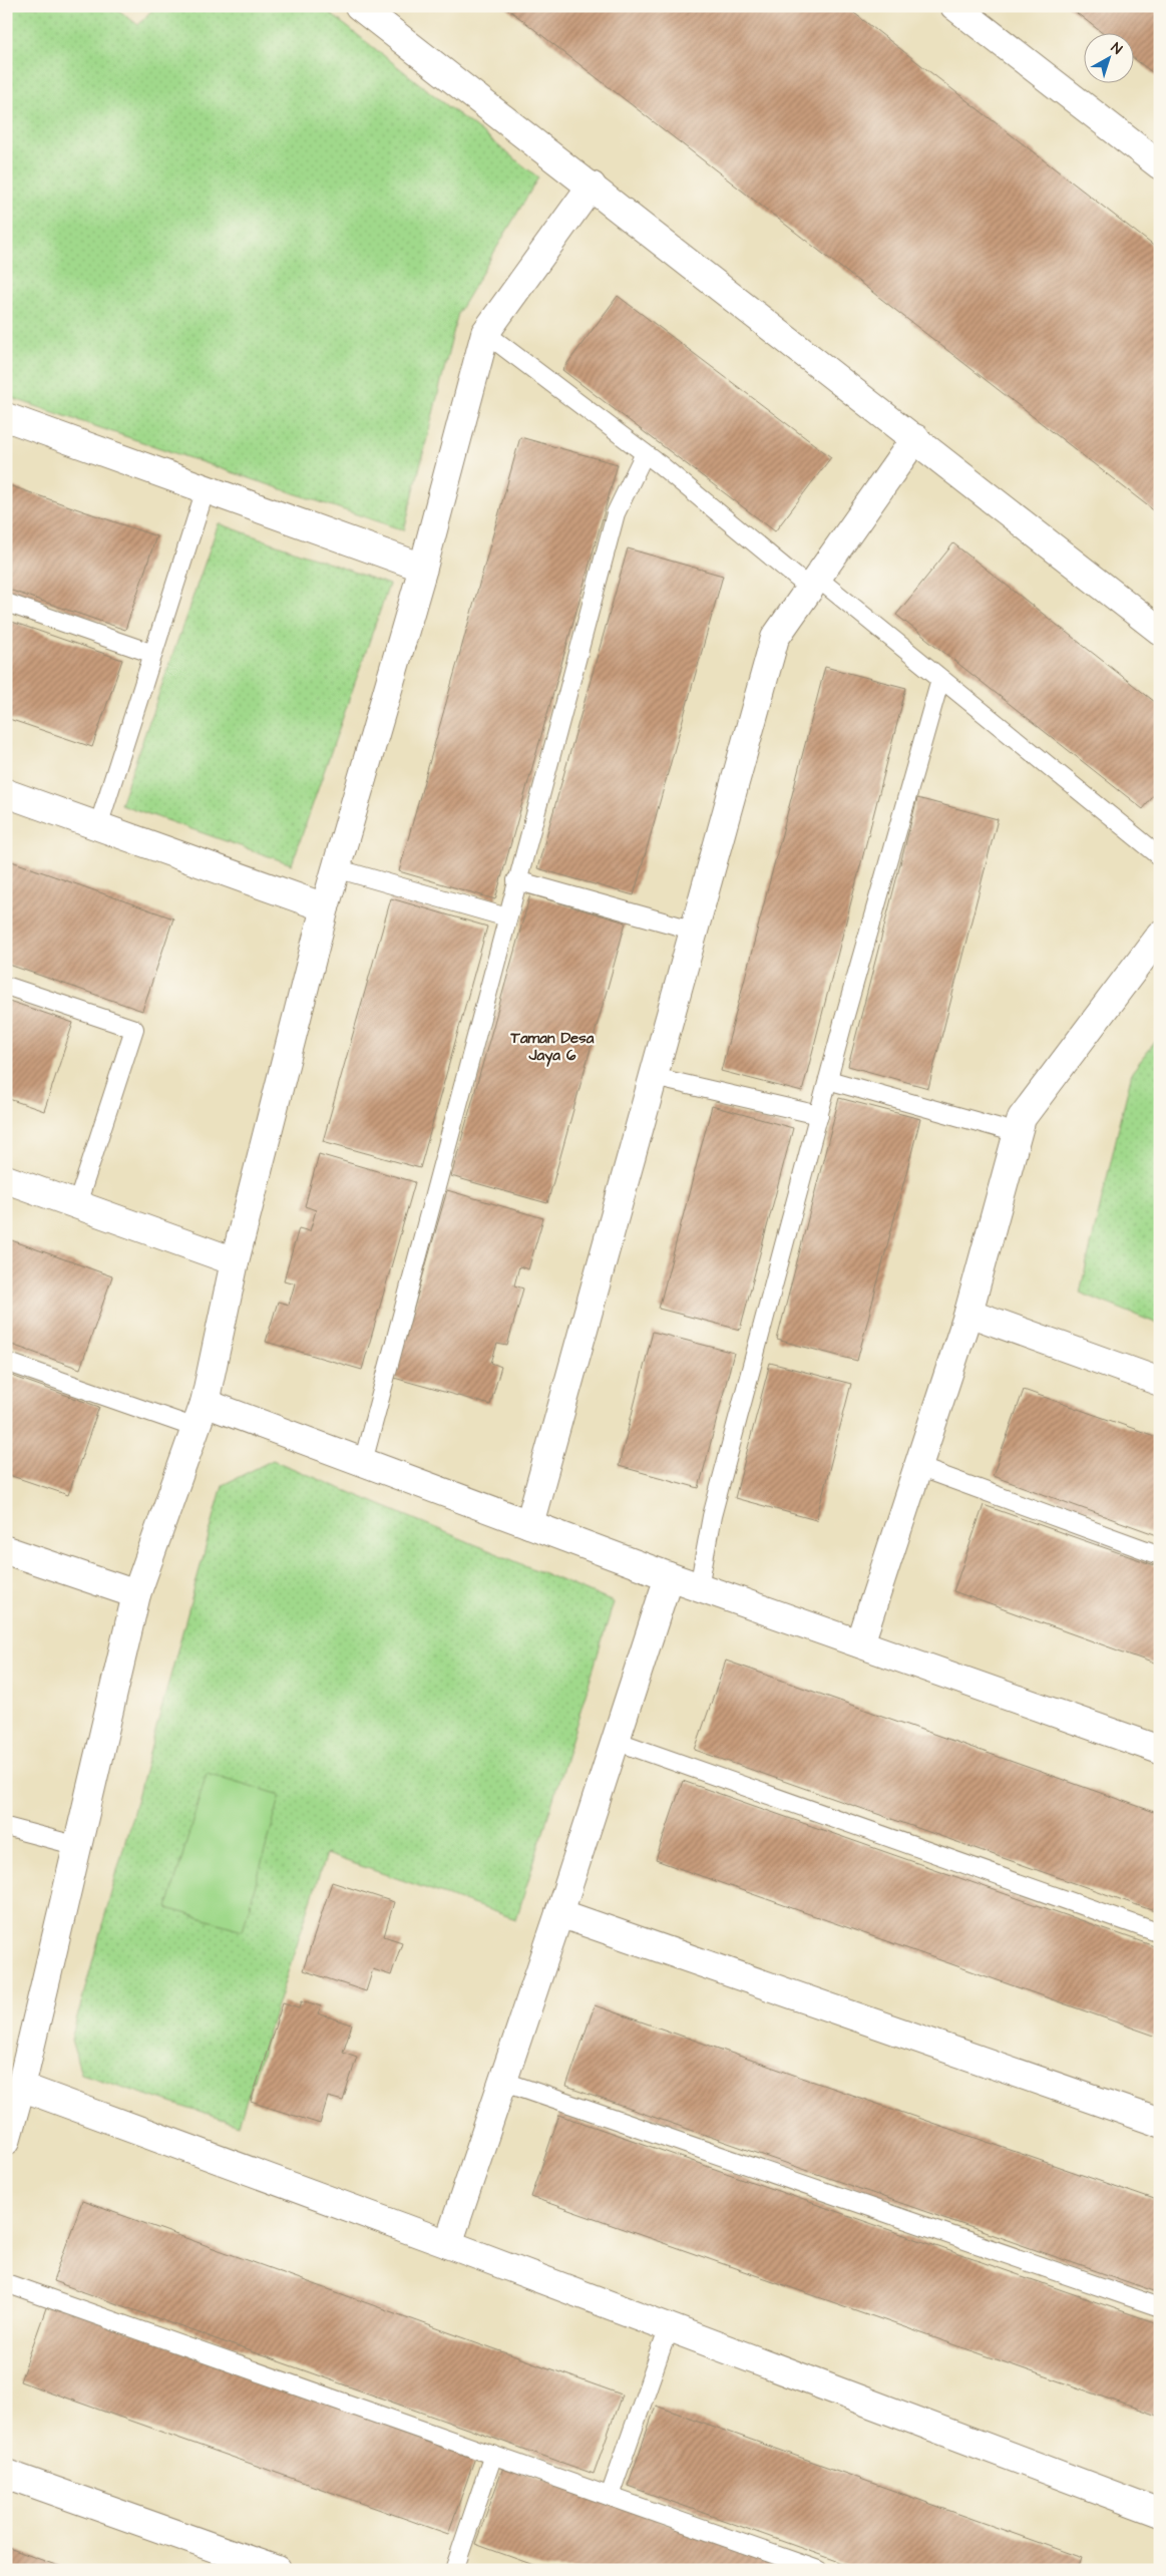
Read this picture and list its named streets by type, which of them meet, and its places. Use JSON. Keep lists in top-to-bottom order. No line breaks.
{"districts":["Taman Desa Jaya 6"],"north":"top right"}
